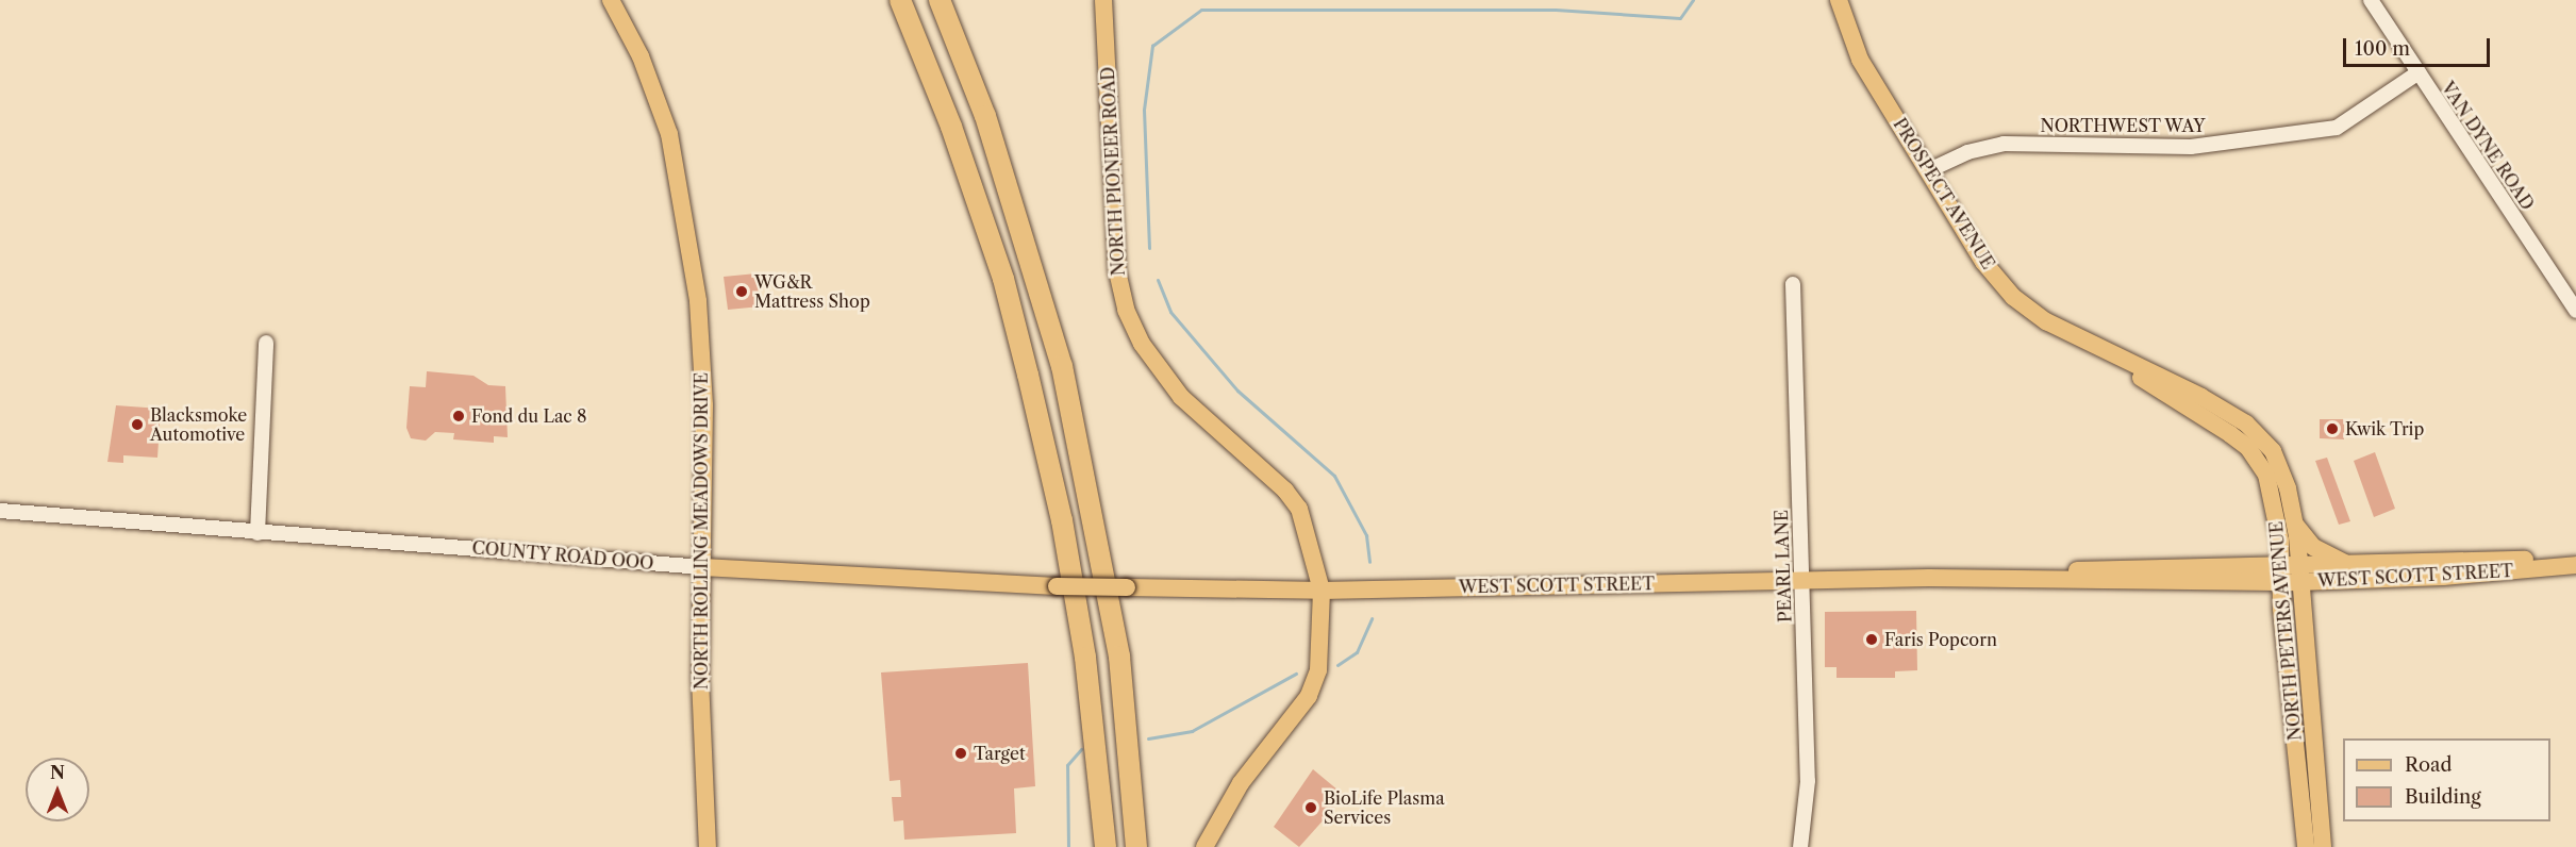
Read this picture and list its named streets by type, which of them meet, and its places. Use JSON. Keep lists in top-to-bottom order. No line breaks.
{"streets":{"main road":["NORTH PIONEER ROAD","PROSPECT AVENUE","NORTH ROLLING MEADOWS DRIVE","COUNTY ROAD OOO","WEST SCOTT STREET","NORTH PETERS AVENUE"],"street":["NORTHWEST WAY","VAN DYNE ROAD","PEARL LANE"]},"crossings":[["NORTHWEST WAY","VAN DYNE ROAD"],["NORTHWEST WAY","PROSPECT AVENUE"],["NORTH PIONEER ROAD","WEST SCOTT STREET"],["PROSPECT AVENUE","NORTH PETERS AVENUE"],["NORTH ROLLING MEADOWS DRIVE","COUNTY ROAD OOO"],["COUNTY ROAD OOO","WEST SCOTT STREET"],["PEARL LANE","WEST SCOTT STREET"],["WEST SCOTT STREET","NORTH PETERS AVENUE"]],"places":["WG&R Mattress Shop","Fond du Lac 8","Blacksmoke Automotive","Kwik Trip","Faris Popcorn","Target","BioLife Plasma Services"],"legend":["Road","Building"],"scale_bar":"100 m","north":"top"}
